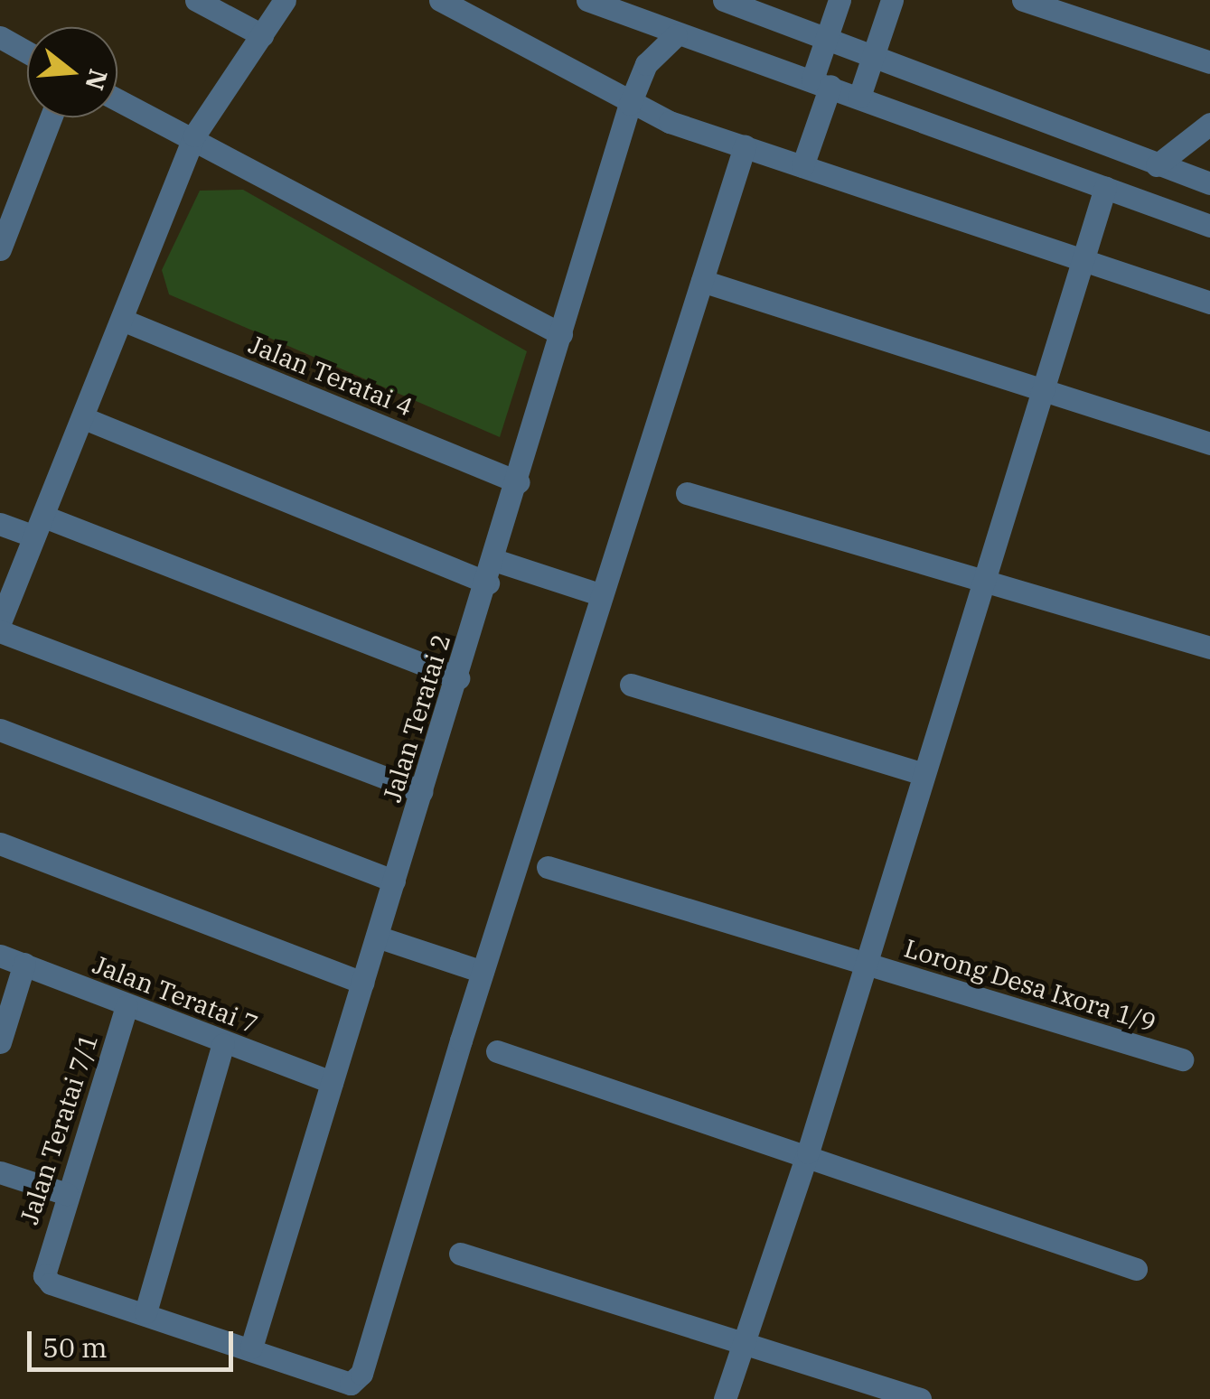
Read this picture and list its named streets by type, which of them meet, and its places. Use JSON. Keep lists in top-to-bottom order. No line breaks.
{"streets":{"street":["Jalan Teratai 4","Jalan Teratai 2","Lorong Desa Ixora 1/9","Jalan Teratai 7","Jalan Teratai 7/1"]},"crossings":[["Jalan Teratai 4","Jalan Teratai 2"],["Jalan Teratai 2","Jalan Teratai 7"],["Jalan Teratai 7","Jalan Teratai 7/1"]],"scale_bar":"50 m","north":"right"}
